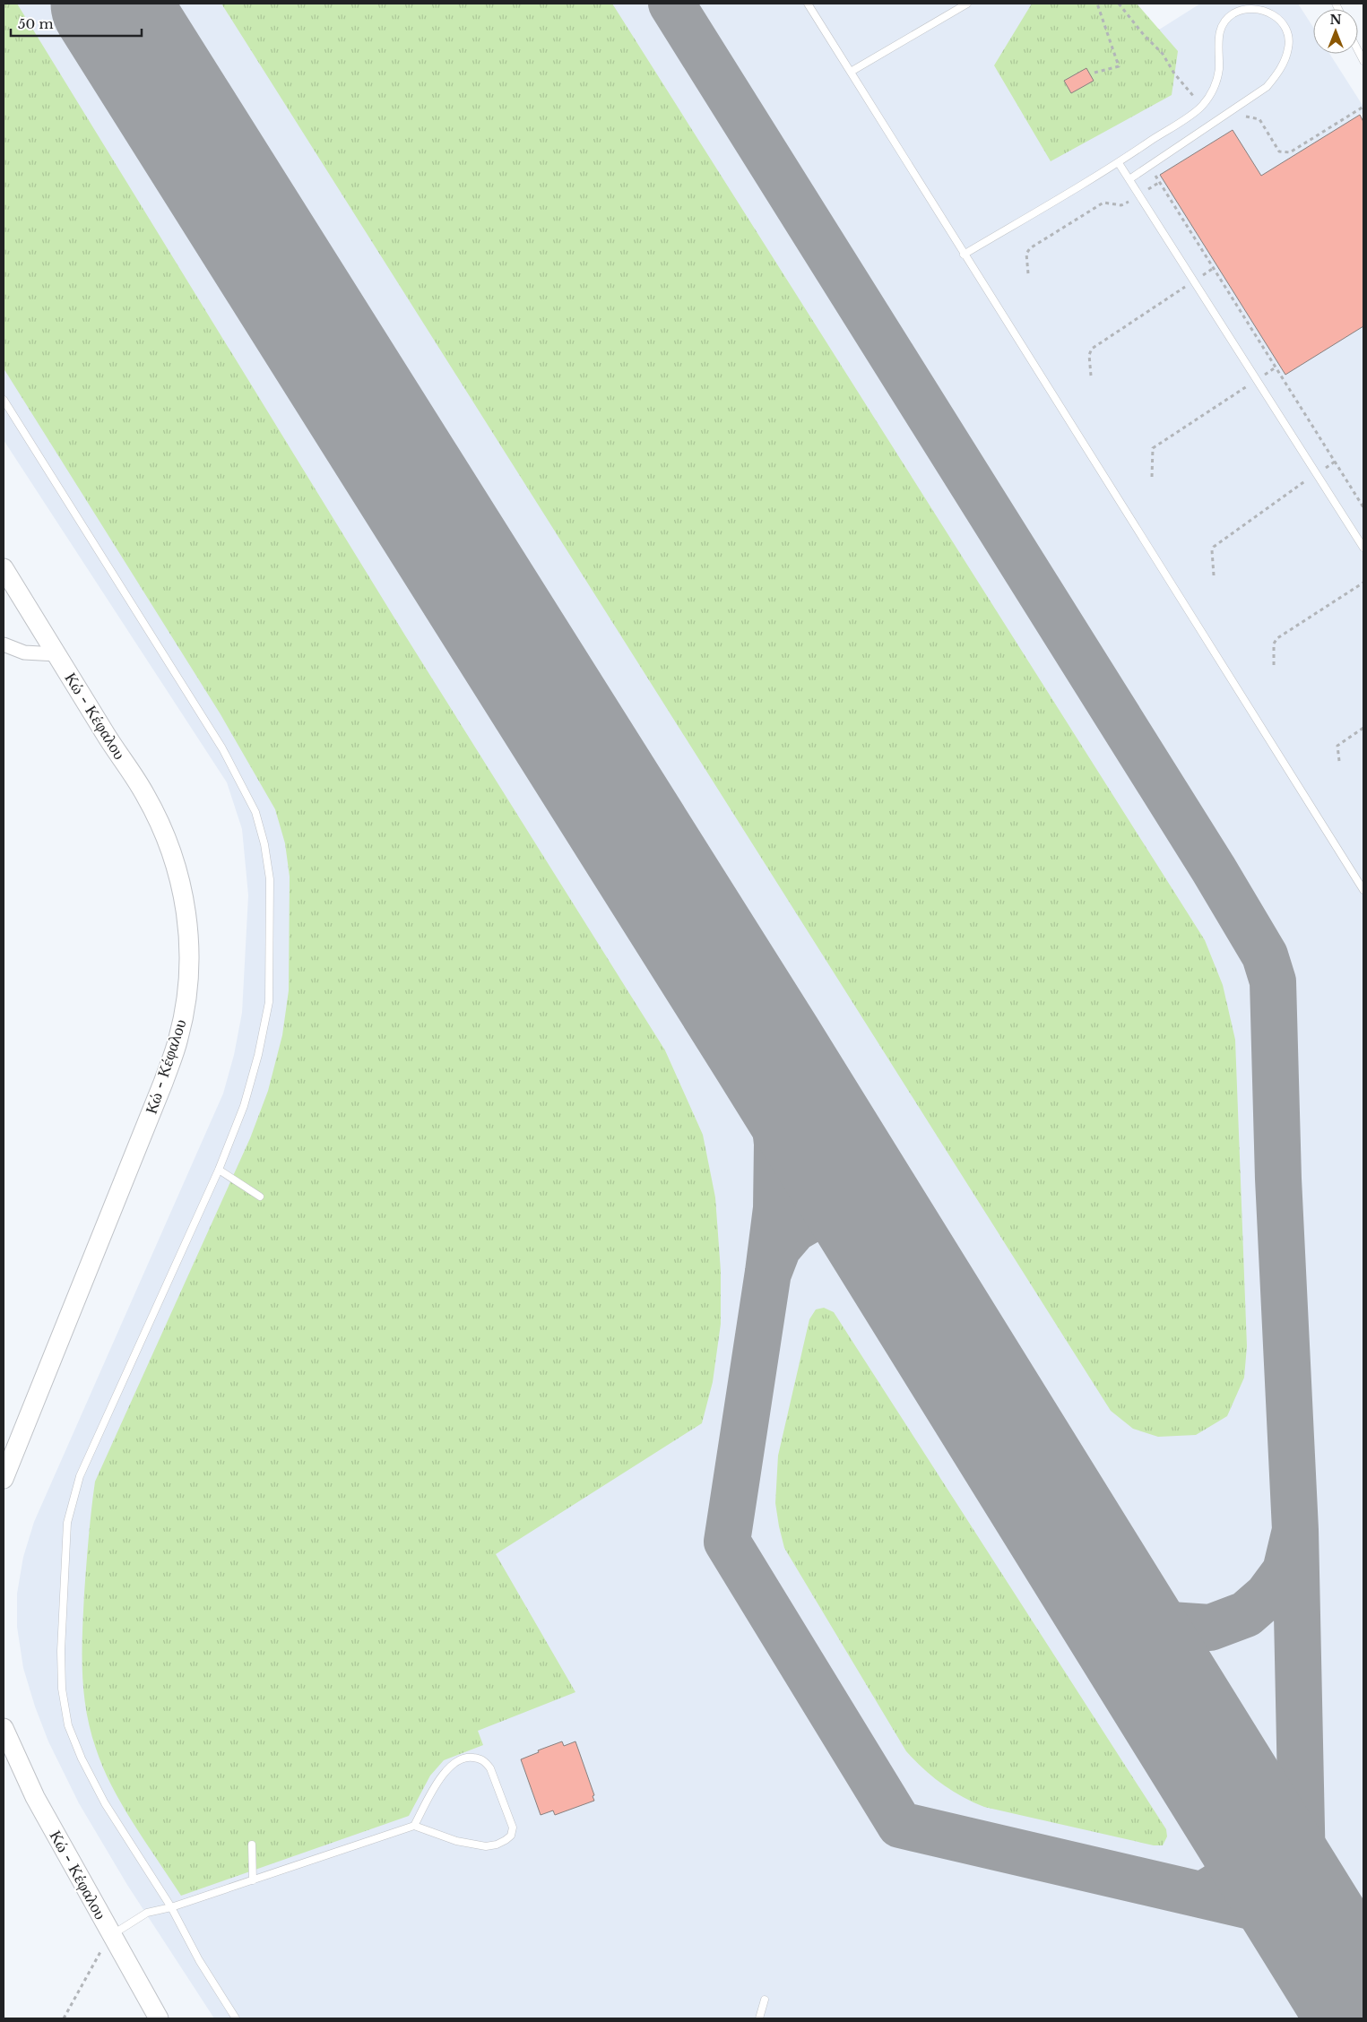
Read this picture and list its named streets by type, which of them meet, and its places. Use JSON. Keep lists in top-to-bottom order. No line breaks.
{"streets":{"main road":["Κώ - Κέφαλου"]},"scale_bar":"50 m","north":"top"}
